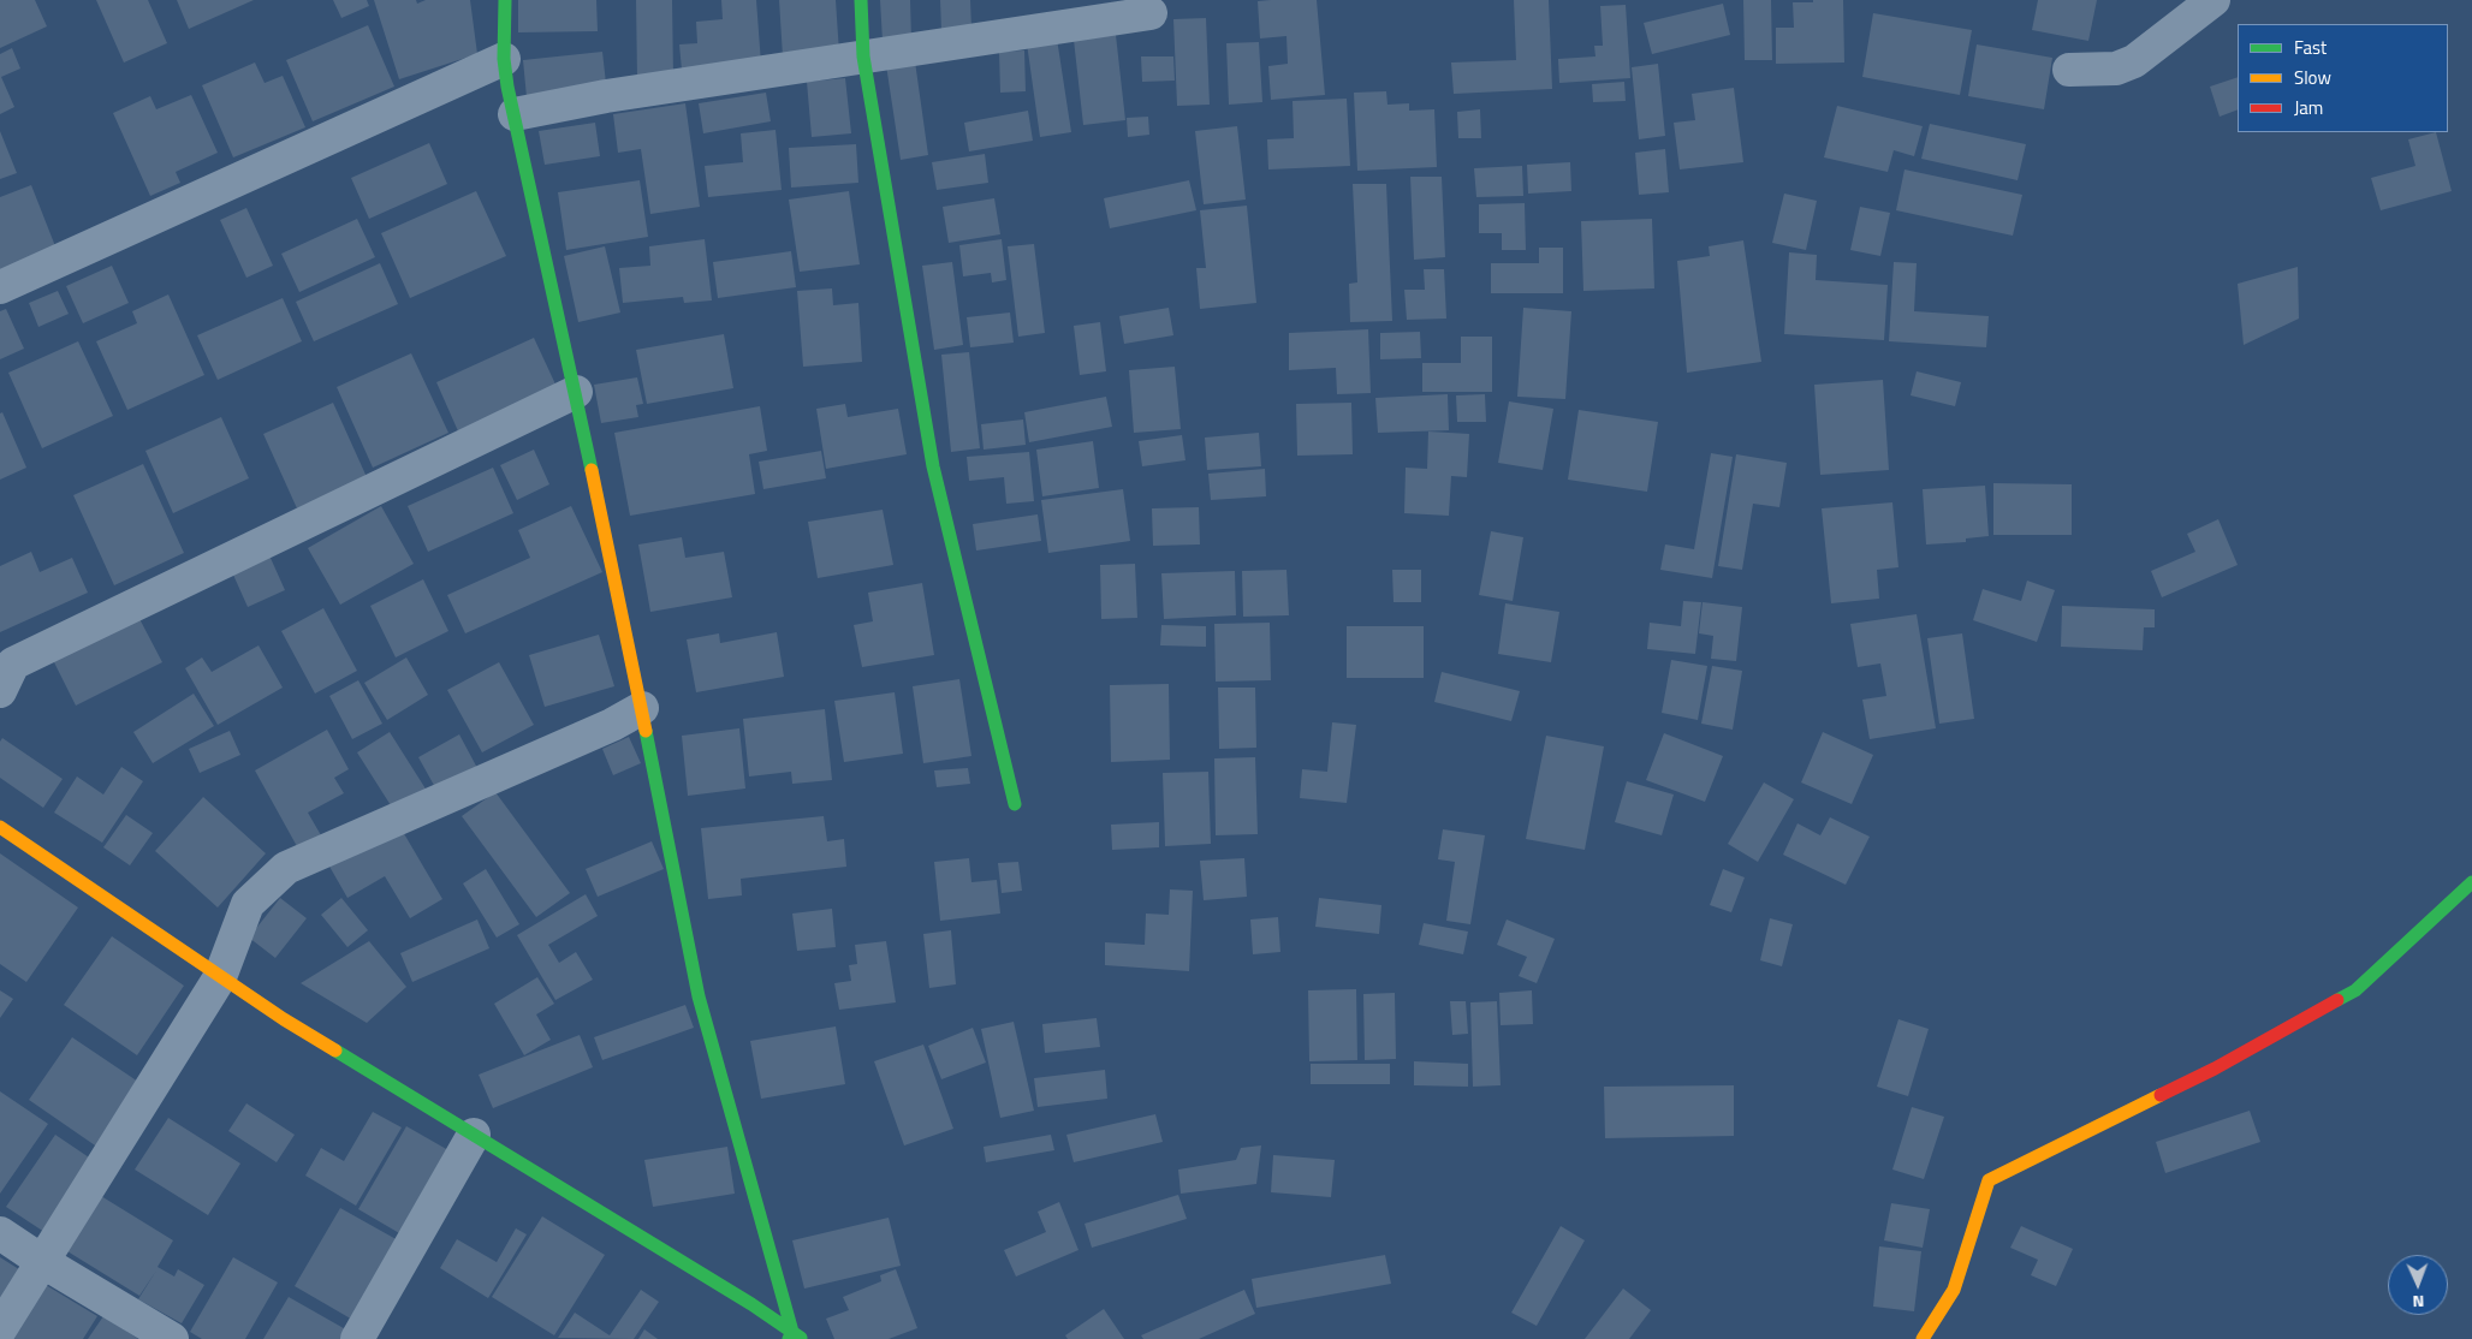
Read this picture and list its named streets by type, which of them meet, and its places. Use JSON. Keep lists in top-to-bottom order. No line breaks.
{"legend":["Fast","Slow","Jam"],"north":"bottom"}
